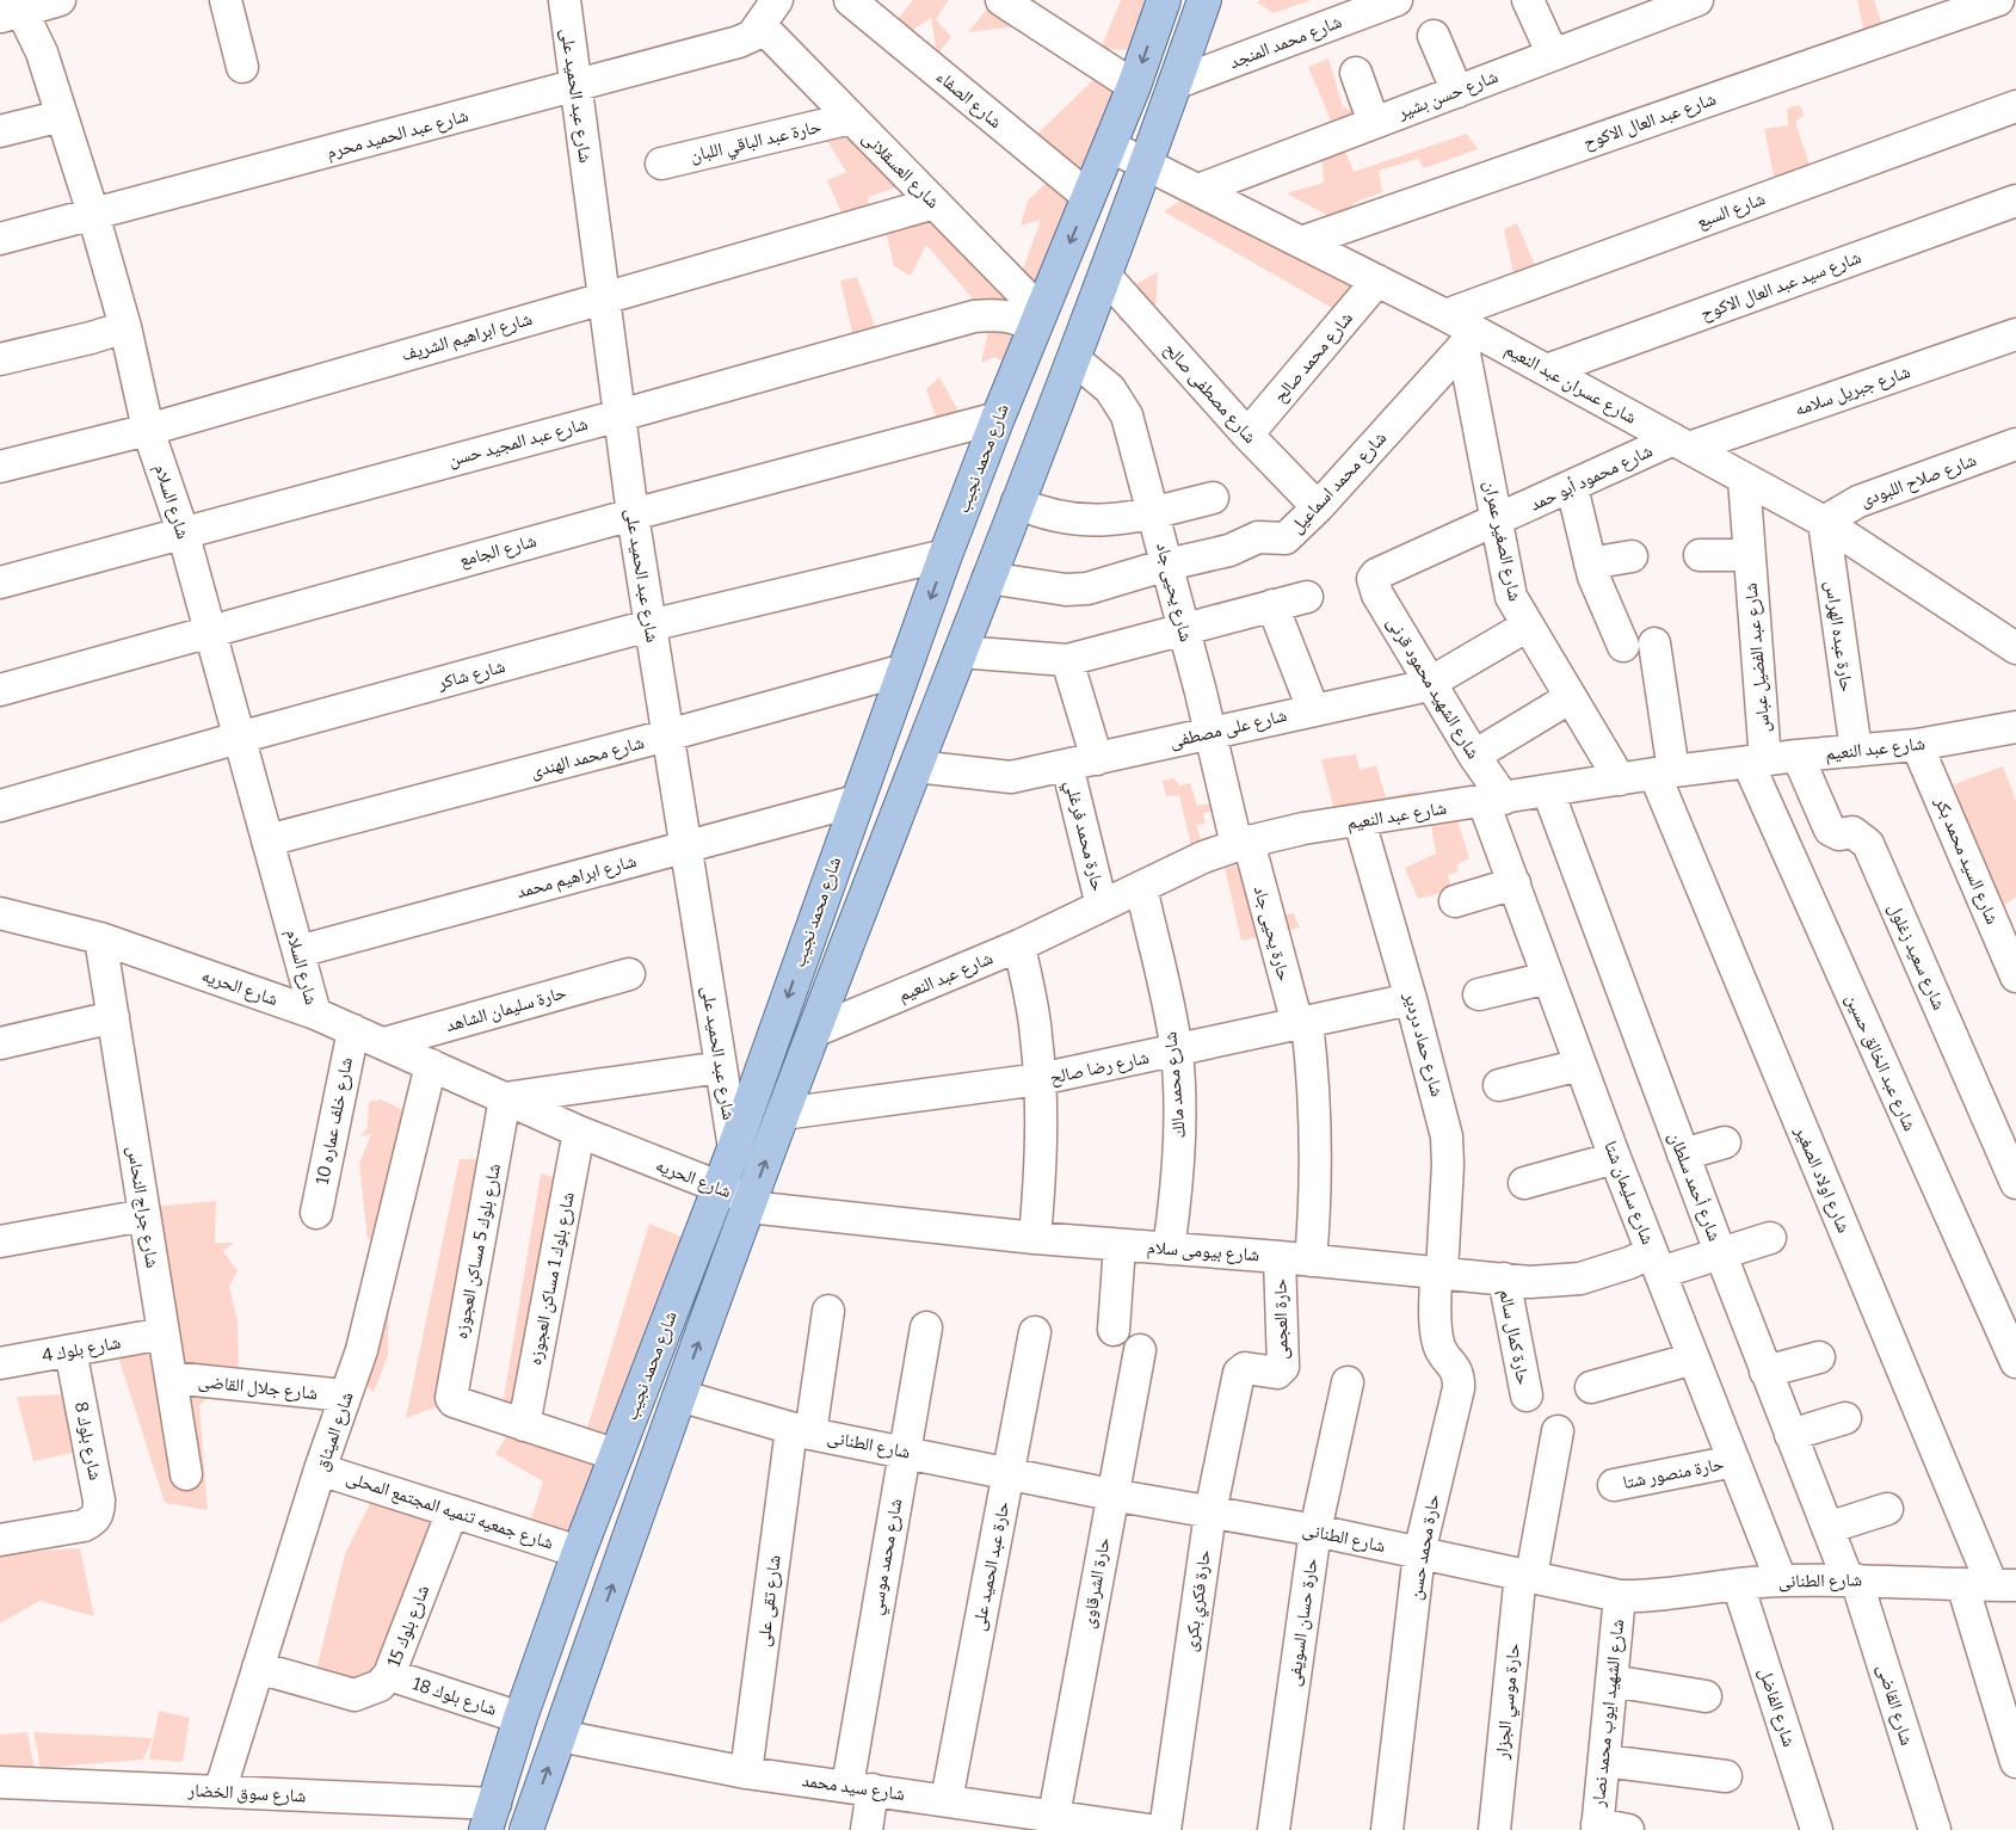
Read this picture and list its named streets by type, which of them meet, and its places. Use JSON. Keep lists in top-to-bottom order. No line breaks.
{"streets":{"main road":["شارع محمد نجيب"],"street":["شارع محمد المنجد","شارع حسن بشير","شارع عبد الحميد على","شارع الصفاء","شارع عبد العال الاكوح","شارع عبد الحميد محرم","حارة عبد الباقي اللبان","شارع العسقلانى","شارع السبع","شارع سيد عبد العال الاكوح","شارع ابراهيم الشريف","شارع محمد صالح","شارع عسران عبد النعيم","شارع جبريل سلامه","شارع مصطفى صالح","شارع عبد المجيد حسن","شارع محمود أبو حمد","شارع صلاح اللبودى","شارع محمد اسماعيل","شارع السلام","شارع الصغير عمران","شارع الجامع","شارع يحيى جاد","حارة عبده الهراس","شارع عبد الفضيل عباس","شارع شاكر","شارع الشهيد محمود قرنى","شارع على مصطفى","شارع عبد النعيم","شارع محمد الهندى","حارة محمد فرغلي","شارع السيد محمد بكر","شارع ابراهيم محمد","حارة يحيى جاد","شارع سعيد زغلول","شارع الحريه","حارة سليمان الشاهد","شارع حماد دردير","شارع عبد الخالق حسين","شارع رضا صالح","شارع محمد مالك","شارع خلف عماره 10","شارع اولاد الصغير","شارع أحمد سلطان","شارع سليمان شتا","شارع جراج النحاس","شارع بلوك 5 مساكن العجوزه","شارع بيومى سلام","شارع بلوك 1 مساكن العجوزه","حارة العجمى","حارة كمال سالم","شارع بلوك 4","شارع جلال القاضى","شارع الميثاق","شارع بلوك 8","شارع الطنانى","حارة منصور شتا","شارع جمعيه تنميه المجتمع المحلى","حارة محمد حسن","شارع محمد موسي","حارة عبد الحميد على","حارة الشرقاوى","شارع تقى على","حارة فكري بكرى","حارة حسان السويفى","شارع بلوك 15","شارع بلوك 18","حارة موسي الجزار","شارع القاضى","شارع الفاضل","شارع الشهيد ايوب محمد نصار","شارع سيد محمد","شارع سوق الخضار"]},"crossings":[["شارع محمد المنجد","شارع محمد نجيب"],["شارع حسن بشير","شارع عسران عبد النعيم"],["شارع عبد الحميد على","شارع عبد الحميد محرم"],["شارع عبد الحميد على","شارع ابراهيم الشريف"],["شارع عبد الحميد على","شارع عبد المجيد حسن"],["شارع عبد الحميد على","شارع محمد نجيب"],["شارع عبد الحميد على","شارع الجامع"],["شارع عبد الحميد على","شارع شاكر"],["شارع عبد الحميد على","شارع محمد الهندى"],["شارع عبد الحميد على","شارع ابراهيم محمد"],["شارع الصفاء","شارع محمد نجيب"],["شارع عبد العال الاكوح","شارع عسران عبد النعيم"],["شارع عبد الحميد محرم","شارع العسقلانى"],["شارع عبد الحميد محرم","شارع السلام"],["حارة عبد الباقي اللبان","شارع العسقلانى"],["شارع العسقلانى","شارع ابراهيم الشريف"],["شارع العسقلانى","شارع عبد المجيد حسن"],["شارع العسقلانى","شارع محمد نجيب"],["شارع السبع","شارع عسران عبد النعيم"],["شارع سيد عبد العال الاكوح","شارع عسران عبد النعيم"],["شارع ابراهيم الشريف","شارع السلام"],["شارع محمد صالح","شارع عسران عبد النعيم"],["شارع محمد صالح","شارع مصطفى صالح"],["شارع عسران عبد النعيم","شارع جبريل سلامه"],["شارع عسران عبد النعيم","شارع محمد نجيب"],["شارع عسران عبد النعيم","شارع محمود أبو حمد"],["شارع عسران عبد النعيم","شارع صلاح اللبودى"],["شارع عسران عبد النعيم","شارع محمد اسماعيل"],["شارع عسران عبد النعيم","شارع الصغير عمران"],["شارع عسران عبد النعيم","حارة عبده الهراس"],["شارع عسران عبد النعيم","شارع عبد الفضيل عباس"],["شارع جبريل سلامه","شارع محمود أبو حمد"],["شارع مصطفى صالح","شارع محمد نجيب"],["شارع مصطفى صالح","شارع محمد اسماعيل"],["شارع عبد المجيد حسن","شارع محمد نجيب"],["شارع عبد المجيد حسن","شارع السلام"],["شارع محمد نجيب","شارع محمد اسماعيل"],["شارع محمد نجيب","شارع الجامع"],["شارع محمد نجيب","شارع يحيى جاد"],["شارع محمد نجيب","شارع شاكر"],["شارع محمد نجيب","شارع على مصطفى"],["شارع محمد نجيب","شارع عبد النعيم"],["شارع محمد نجيب","شارع محمد الهندى"],["شارع محمد نجيب","شارع ابراهيم محمد"],["شارع محمد نجيب","شارع الحريه"],["شارع محمد نجيب","شارع رضا صالح"],["شارع محمد نجيب","شارع بيومى سلام"],["شارع محمد نجيب","شارع الطنانى"],["شارع محمد نجيب","شارع جمعيه تنميه المجتمع المحلى"],["شارع محمد نجيب","شارع بلوك 18"],["شارع محمد نجيب","شارع سيد محمد"],["شارع محمد نجيب","شارع سوق الخضار"],["شارع محمود أبو حمد","شارع الصغير عمران"],["شارع محمود أبو حمد","شارع الشهيد محمود قرنى"],["شارع صلاح اللبودى","حارة عبده الهراس"],["شارع محمد اسماعيل","شارع الصغير عمران"],["شارع محمد اسماعيل","شارع يحيى جاد"],["شارع السلام","شارع الجامع"],["شارع السلام","شارع شاكر"],["شارع السلام","شارع محمد الهندى"],["شارع السلام","شارع ابراهيم محمد"],["شارع السلام","شارع الحريه"],["شارع الصغير عمران","شارع على مصطفى"],["شارع الصغير عمران","شارع عبد النعيم"],["شارع يحيى جاد","شارع على مصطفى"],["شارع يحيى جاد","شارع عبد النعيم"],["شارع يحيى جاد","حارة يحيى جاد"],["حارة عبده الهراس","شارع عبد النعيم"],["شارع عبد الفضيل عباس","شارع عبد النعيم"],["شارع عبد الفضيل عباس","شارع عبد الخالق حسين"],["شارع الشهيد محمود قرنى","شارع على مصطفى"],["شارع الشهيد محمود قرنى","شارع عبد النعيم"],["شارع الشهيد محمود قرنى","شارع سليمان شتا"],["شارع على مصطفى","حارة محمد فرغلي"],["شارع عبد النعيم","حارة محمد فرغلي"],["شارع عبد النعيم","شارع السيد محمد بكر"],["شارع عبد النعيم","حارة يحيى جاد"],["شارع عبد النعيم","شارع سعيد زغلول"],["شارع عبد النعيم","شارع حماد دردير"],["شارع عبد النعيم","شارع عبد الخالق حسين"],["شارع عبد النعيم","شارع محمد مالك"],["شارع عبد النعيم","شارع اولاد الصغير"],["شارع عبد النعيم","شارع أحمد سلطان"],["شارع عبد النعيم","شارع سليمان شتا"],["حارة يحيى جاد","شارع رضا صالح"],["حارة يحيى جاد","شارع بيومى سلام"],["شارع الحريه","حارة سليمان الشاهد"],["شارع الحريه","شارع خلف عماره 10"],["شارع الحريه","شارع جراج النحاس"],["شارع الحريه","شارع بلوك 5 مساكن العجوزه"],["شارع الحريه","شارع بيومى سلام"],["شارع الحريه","شارع بلوك 1 مساكن العجوزه"],["شارع الحريه","شارع الميثاق"],["شارع حماد دردير","شارع رضا صالح"],["شارع حماد دردير","شارع بيومى سلام"],["شارع حماد دردير","حارة محمد حسن"],["شارع رضا صالح","شارع محمد مالك"],["شارع محمد مالك","شارع بيومى سلام"],["شارع اولاد الصغير","شارع الطنانى"],["شارع أحمد سلطان","شارع بيومى سلام"],["شارع أحمد سلطان","شارع الطنانى"],["شارع أحمد سلطان","شارع القاضى"],["شارع سليمان شتا","شارع بيومى سلام"],["شارع سليمان شتا","شارع الطنانى"],["شارع سليمان شتا","حارة منصور شتا"],["شارع جراج النحاس","شارع بلوك 4"],["شارع جراج النحاس","شارع جلال القاضى"],["شارع بلوك 5 مساكن العجوزه","شارع بلوك 1 مساكن العجوزه"],["شارع بيومى سلام","حارة العجمى"],["شارع بيومى سلام","حارة كمال سالم"],["شارع بيومى سلام","حارة محمد حسن"],["حارة العجمى","حارة فكري بكرى"],["شارع بلوك 4","شارع بلوك 8"],["شارع جلال القاضى","شارع الميثاق"],["شارع الميثاق","شارع جمعيه تنميه المجتمع المحلى"],["شارع الميثاق","شارع بلوك 15"],["شارع الميثاق","شارع سوق الخضار"],["شارع الطنانى","حارة محمد حسن"],["شارع الطنانى","شارع محمد موسي"],["شارع الطنانى","حارة عبد الحميد على"],["شارع الطنانى","حارة الشرقاوى"],["شارع الطنانى","شارع تقى على"],["شارع الطنانى","حارة فكري بكرى"],["شارع الطنانى","حارة حسان السويفى"],["شارع الطنانى","حارة موسي الجزار"],["شارع الطنانى","شارع القاضى"],["شارع الطنانى","شارع الفاضل"],["شارع الطنانى","شارع الشهيد ايوب محمد نصار"],["شارع جمعيه تنميه المجتمع المحلى","شارع بلوك 15"],["شارع محمد موسي","شارع سيد محمد"],["حارة عبد الحميد على","شارع سيد محمد"],["حارة الشرقاوى","شارع سيد محمد"],["شارع تقى على","شارع سيد محمد"],["شارع بلوك 15","شارع بلوك 18"]]}
